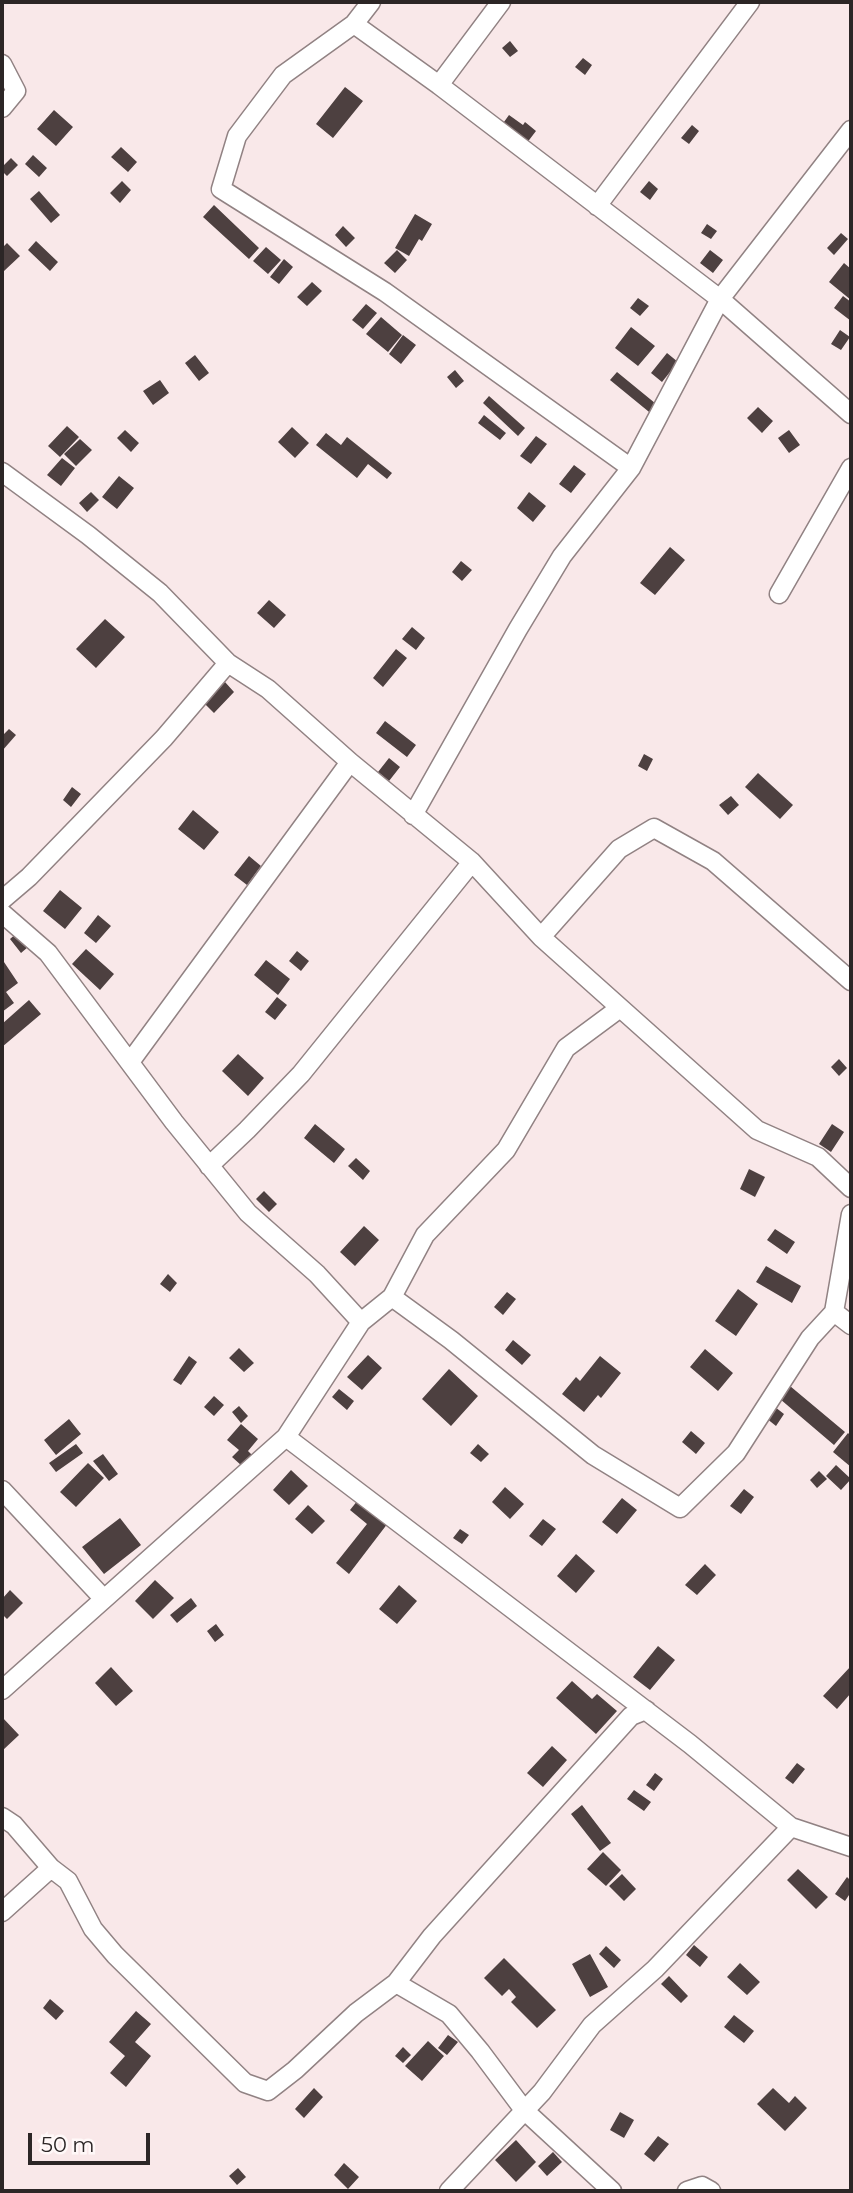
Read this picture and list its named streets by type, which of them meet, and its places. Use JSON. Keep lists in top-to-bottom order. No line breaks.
{"scale_bar":"50 m"}
